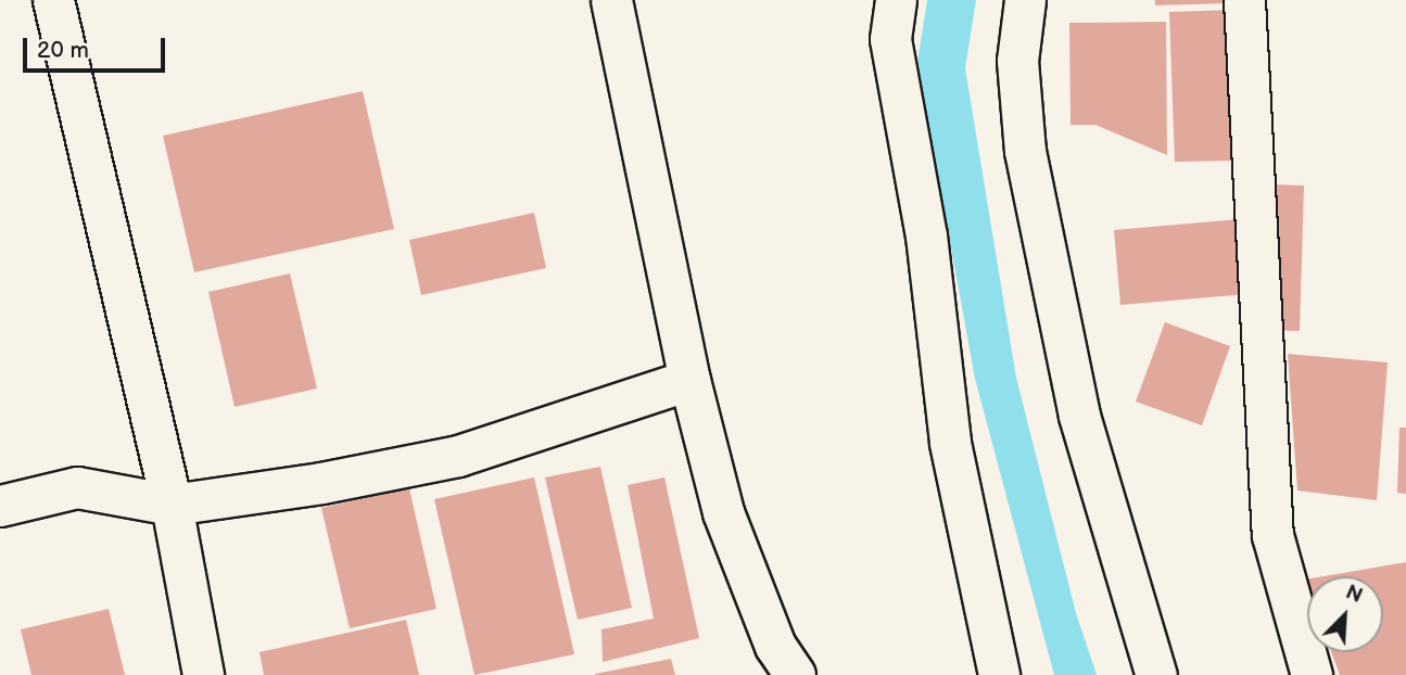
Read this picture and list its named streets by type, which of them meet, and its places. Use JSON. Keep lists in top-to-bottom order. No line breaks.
{"scale_bar":"20 m","north":"top right"}
